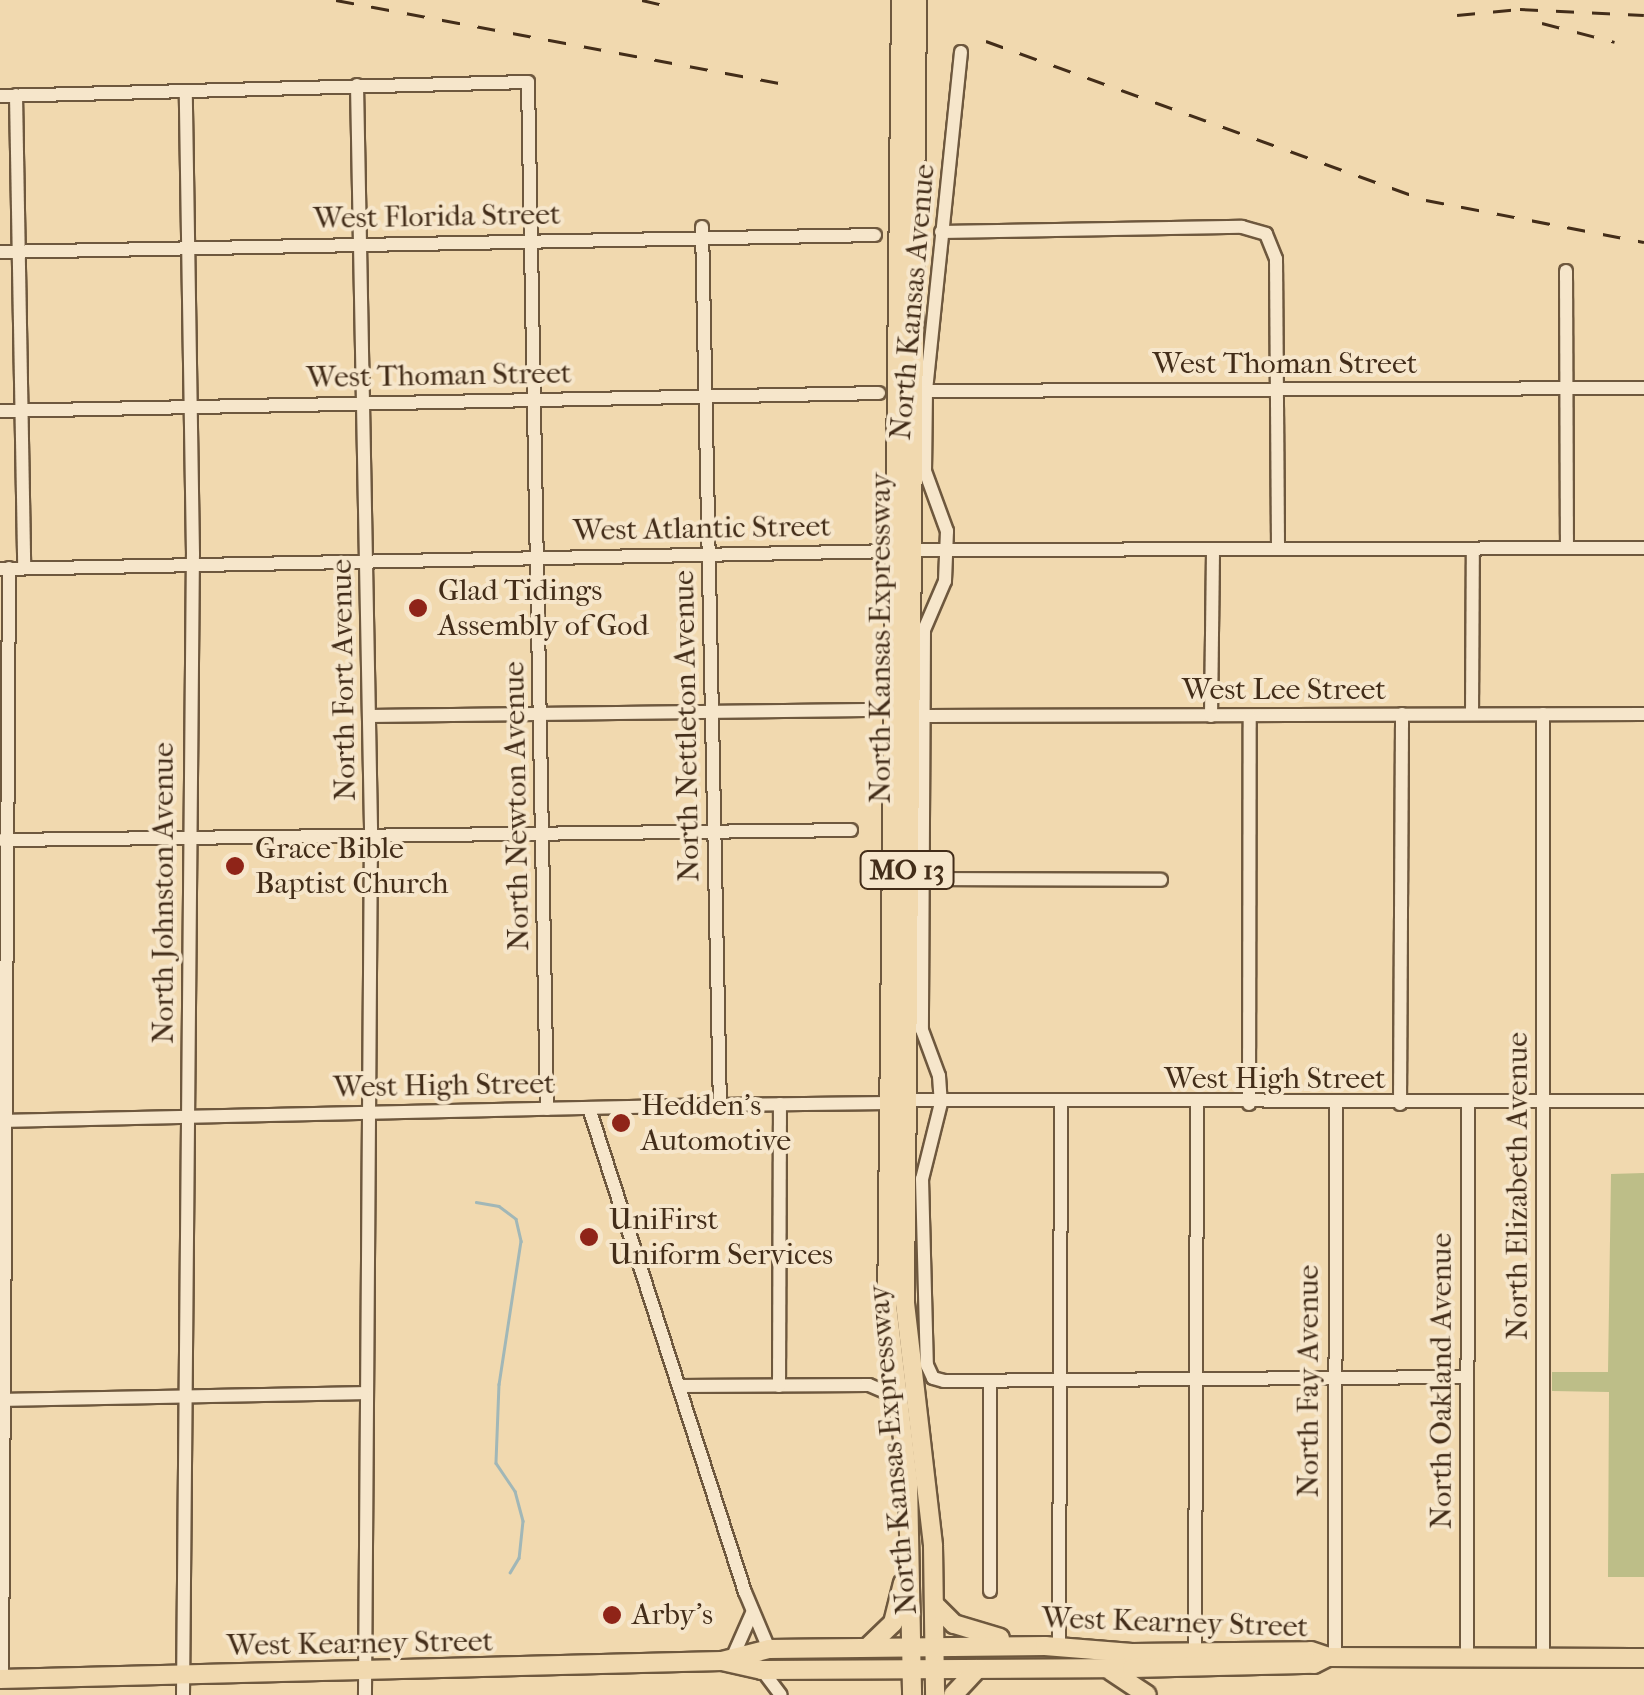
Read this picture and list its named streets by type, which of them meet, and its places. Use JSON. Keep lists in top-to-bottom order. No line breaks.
{"streets":{"main road":["North Kansas Expressway","MO 13","West Kearney Street"],"street":["West Florida Street","North Kansas Avenue","West Thoman Street","West Atlantic Street","North Fort Avenue","West Lee Street","North Nettleton Avenue","North Newton Avenue","North Johnston Avenue","West High Street","North Elizabeth Avenue","North Fay Avenue","North Oakland Avenue"]},"crossings":[["West Florida Street","North Fort Avenue"],["West Florida Street","North Nettleton Avenue"],["West Florida Street","North Newton Avenue"],["West Florida Street","North Johnston Avenue"],["North Kansas Avenue","West Thoman Street"],["North Kansas Avenue","West Atlantic Street"],["North Kansas Avenue","West Lee Street"],["North Kansas Avenue","West High Street"],["West Thoman Street","North Fort Avenue"],["West Thoman Street","North Nettleton Avenue"],["West Thoman Street","North Newton Avenue"],["West Thoman Street","North Johnston Avenue"],["West Atlantic Street","North Kansas Expressway"],["West Atlantic Street","North Fort Avenue"],["West Atlantic Street","North Nettleton Avenue"],["West Atlantic Street","North Newton Avenue"],["West Atlantic Street","North Johnston Avenue"],["North Kansas Expressway","West High Street"],["North Kansas Expressway","West Kearney Street"],["North Fort Avenue","North Newton Avenue"],["North Fort Avenue","West High Street"],["North Fort Avenue","West Kearney Street"],["West Lee Street","North Elizabeth Avenue"],["North Nettleton Avenue","West High Street"],["North Newton Avenue","West High Street"],["North Johnston Avenue","West High Street"],["North Johnston Avenue","West Kearney Street"],["West High Street","North Elizabeth Avenue"],["West High Street","North Fay Avenue"],["West High Street","North Oakland Avenue"],["North Elizabeth Avenue","West Kearney Street"],["North Fay Avenue","West Kearney Street"],["North Oakland Avenue","West Kearney Street"]],"places":["Glad Tidings Assembly of God","Grace Bible Baptist Church","Hedden's Automotive","UniFirst Uniform Services","Arby's"]}
